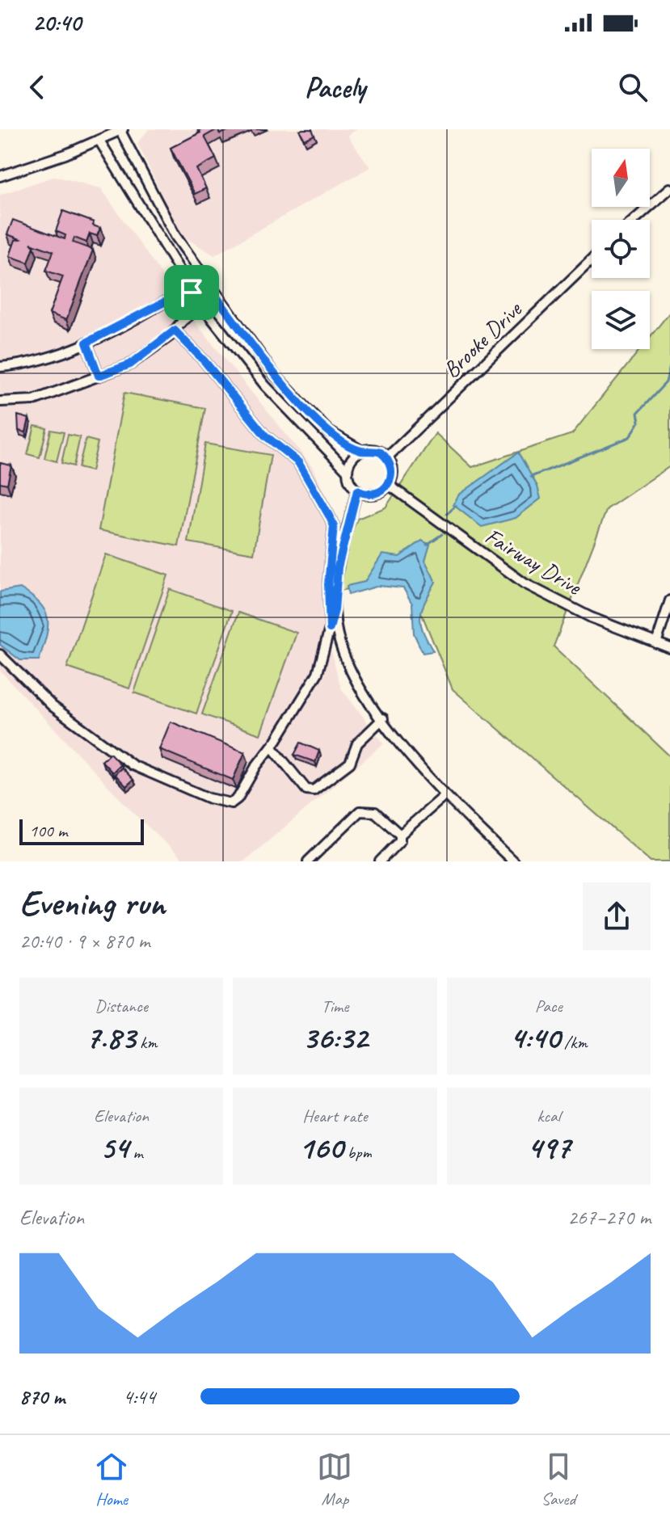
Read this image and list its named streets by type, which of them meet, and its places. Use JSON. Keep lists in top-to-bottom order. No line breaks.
{"streets":{"street":["Brooke Drive","Fairway Drive"]},"crossings":[["Brooke Drive","Fairway Drive"]],"scale_bar":"100 m","north":"top","page":{"status":"20:40","header":"Pacely","scale":"100 m","heading":["Evening run","20:40 · 9 × 870 m"],"stats":[["Distance","7.83 km"],["Time","36:32"],["Pace","4:40 /km"],["Elevation","54 m"],["Heart rate","160 bpm"],["kcal","497"]],"chart":["Elevation","267–270 m"],"list":[{"name":"870 m","note":"4:44"}],"tabs":["Home","Map","Saved"]}}
